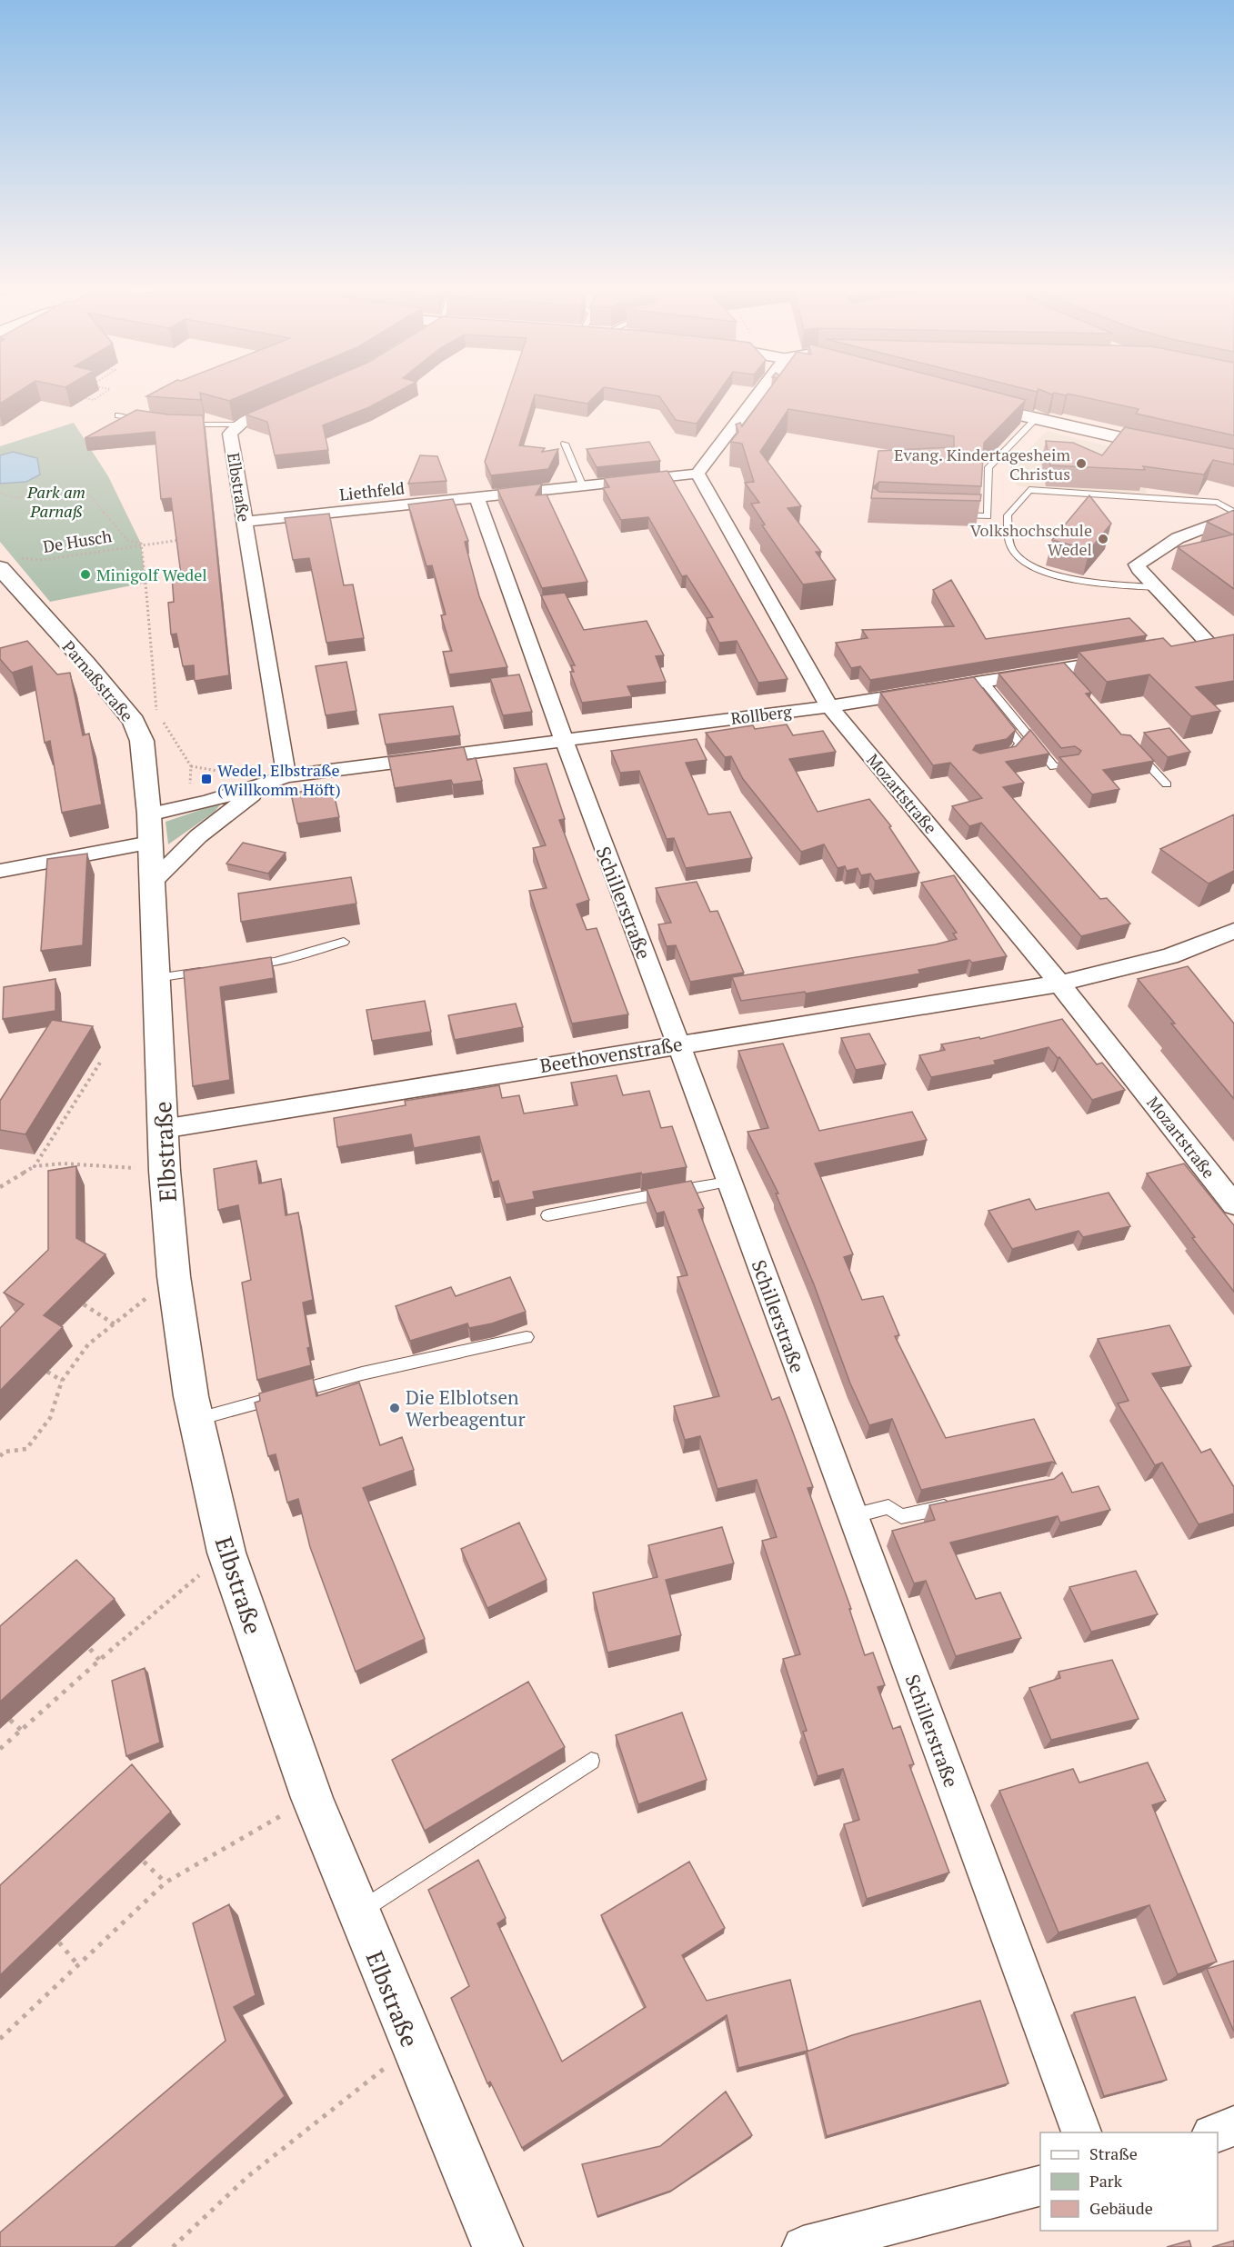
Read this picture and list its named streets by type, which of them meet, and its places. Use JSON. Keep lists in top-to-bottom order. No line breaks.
{"streets":{"street":["Elbstraße","Liethfeld","Parnaßstraße","Rollberg","Mozartstraße","Schillerstraße","Beethovenstraße"],"path":["De Husch"]},"crossings":[["Elbstraße","Liethfeld"],["Elbstraße","Parnaßstraße"],["Elbstraße","Rollberg"],["Elbstraße","Beethovenstraße"],["Liethfeld","Mozartstraße"],["Liethfeld","Schillerstraße"],["De Husch","Parnaßstraße"],["Rollberg","Mozartstraße"],["Rollberg","Schillerstraße"],["Mozartstraße","Beethovenstraße"],["Schillerstraße","Beethovenstraße"]],"parks":["Park am Parnaß"],"places":{"other":["Evang. Kindertagesheim Christus","Volkshochschule Wedel","Minigolf Wedel","Die Elblotsen Werbeagentur"],"transit":["Wedel, Elbstraße (Willkomm Höft)"]},"legend":["Straße","Park","Gebäude"]}
